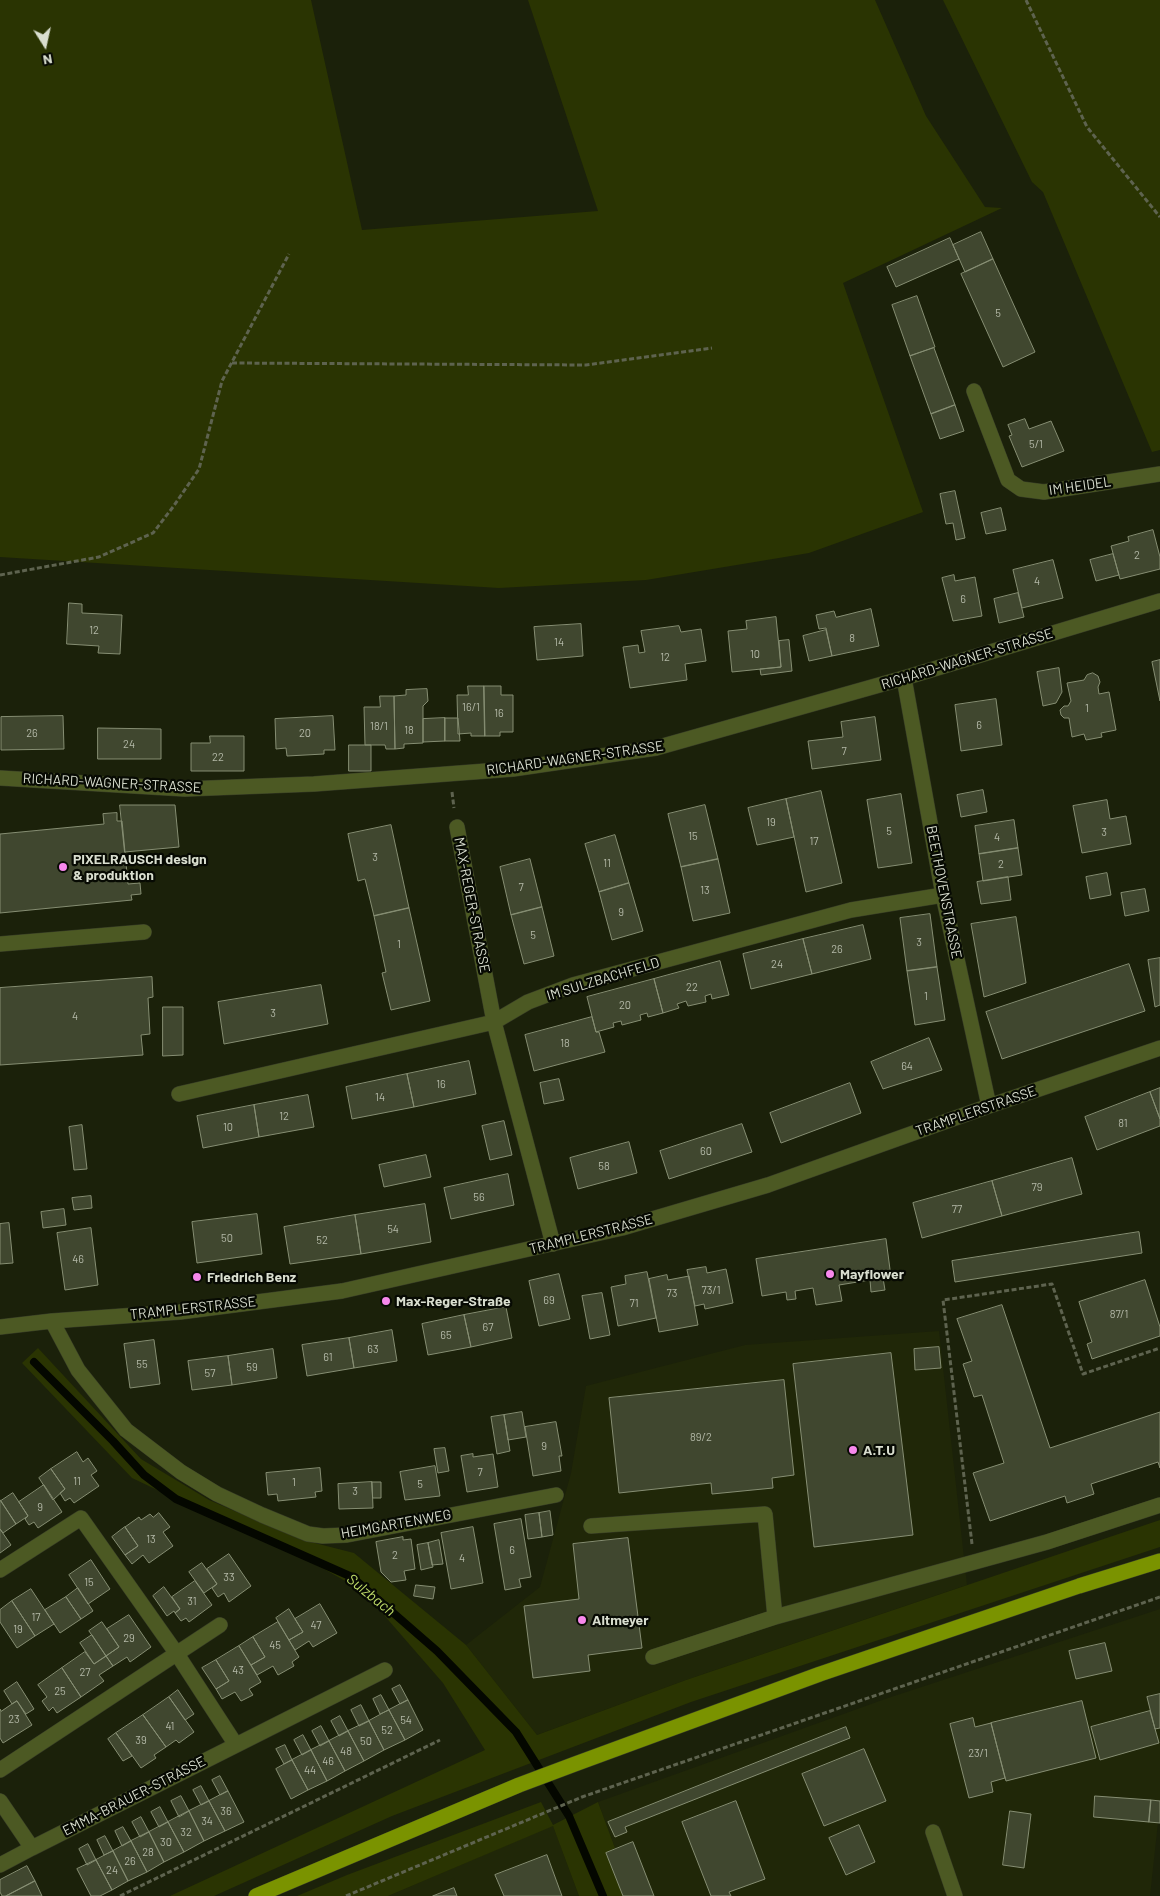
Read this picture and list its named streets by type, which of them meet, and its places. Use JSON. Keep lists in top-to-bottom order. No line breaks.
{"streets":{"street":["IM HEIDEL","RICHARD-WAGNER-STRASSE","BEETHOVENSTRASSE","MAX-REGER-STRASSE","IM SULZBACHFELD","TRAMPLERSTRASSE","HEIMGARTENWEG","EMMA-BRAUER-STRASSE"]},"crossings":[["RICHARD-WAGNER-STRASSE","BEETHOVENSTRASSE"],["BEETHOVENSTRASSE","IM SULZBACHFELD"],["BEETHOVENSTRASSE","TRAMPLERSTRASSE"],["MAX-REGER-STRASSE","IM SULZBACHFELD"],["MAX-REGER-STRASSE","TRAMPLERSTRASSE"],["TRAMPLERSTRASSE","HEIMGARTENWEG"]],"water":["Sulzbach"],"places":["PIXELRAUSCH design & produktion","Mayflower","Friedrich Benz","Max-Reger-Straße","A.T.U","Altmeyer"],"house_numbers":["5","5/1","2","4","6","12","8","14","10","12","16/1","1","16","6","18/1","18","26","20","24","7","22","19","5","3","15","4","17","3","11","2","7","13","9","5","3","1","26","24","22","1","20","3","4","18","64","16","14","12","81","10","60","58","79","56","77","54","50","52","46","73/1","73","69","71","87/1","67","65","63","61","55","59","57","89/2","9","7","11","1","5","3","9","13","6","2","4","33","15","31","17","47","19","29","45","43","27","25","23","54","41","52","39","50","48","23/1","46","44","36","34","32","30","28","26","24"],"north":"bottom"}
